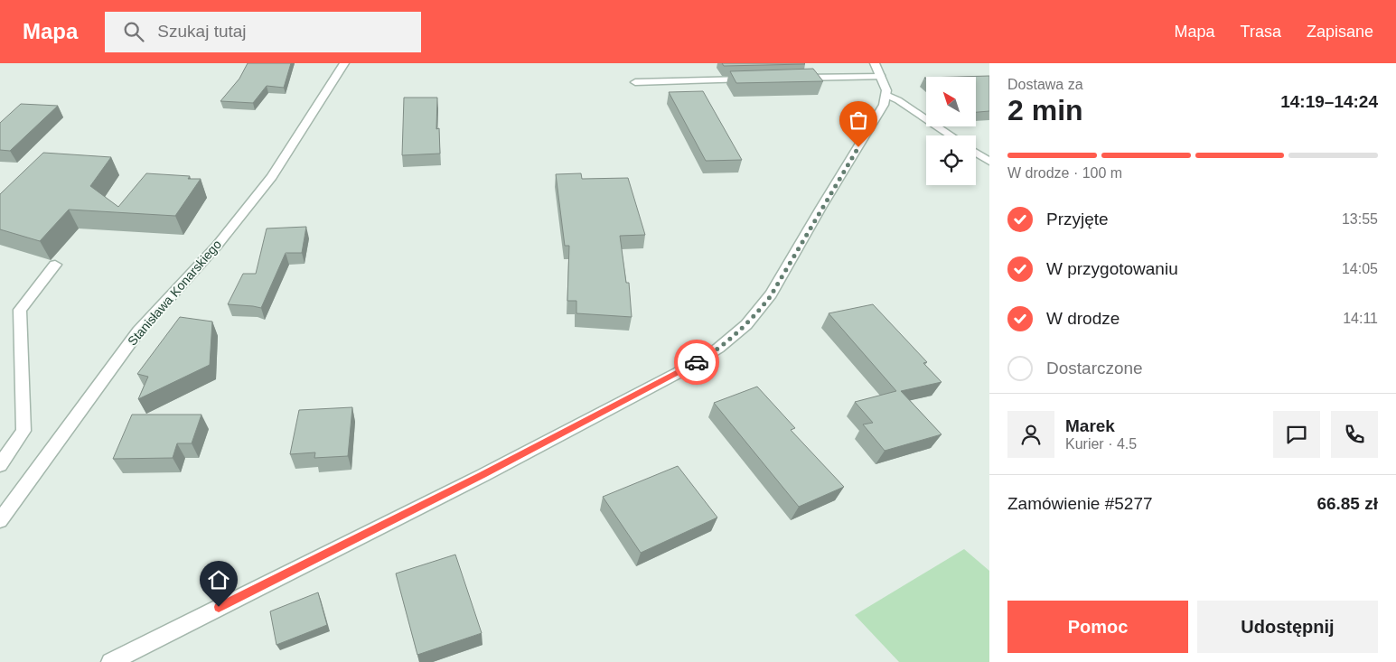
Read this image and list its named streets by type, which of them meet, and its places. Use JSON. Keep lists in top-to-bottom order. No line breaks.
{"streets":{"street":["Stanisława Konarskiego"]},"north":"top left","page":{"header":"Mapa","search":"Szukaj tutaj","nav":["Mapa","Trasa","Zapisane"],"heading":["2 min","Dostawa za","14:19–14:24"],"panel":["Marek","Kurier · 4.5","Zamówienie #5277","66.85 zł"],"bar":"W drodze · 100 m","list":[["Przyjęte","13:55"],["W przygotowaniu","14:05"],["W drodze","14:11"],"Dostarczone"],"buttons":["Pomoc","Udostępnij"]}}
